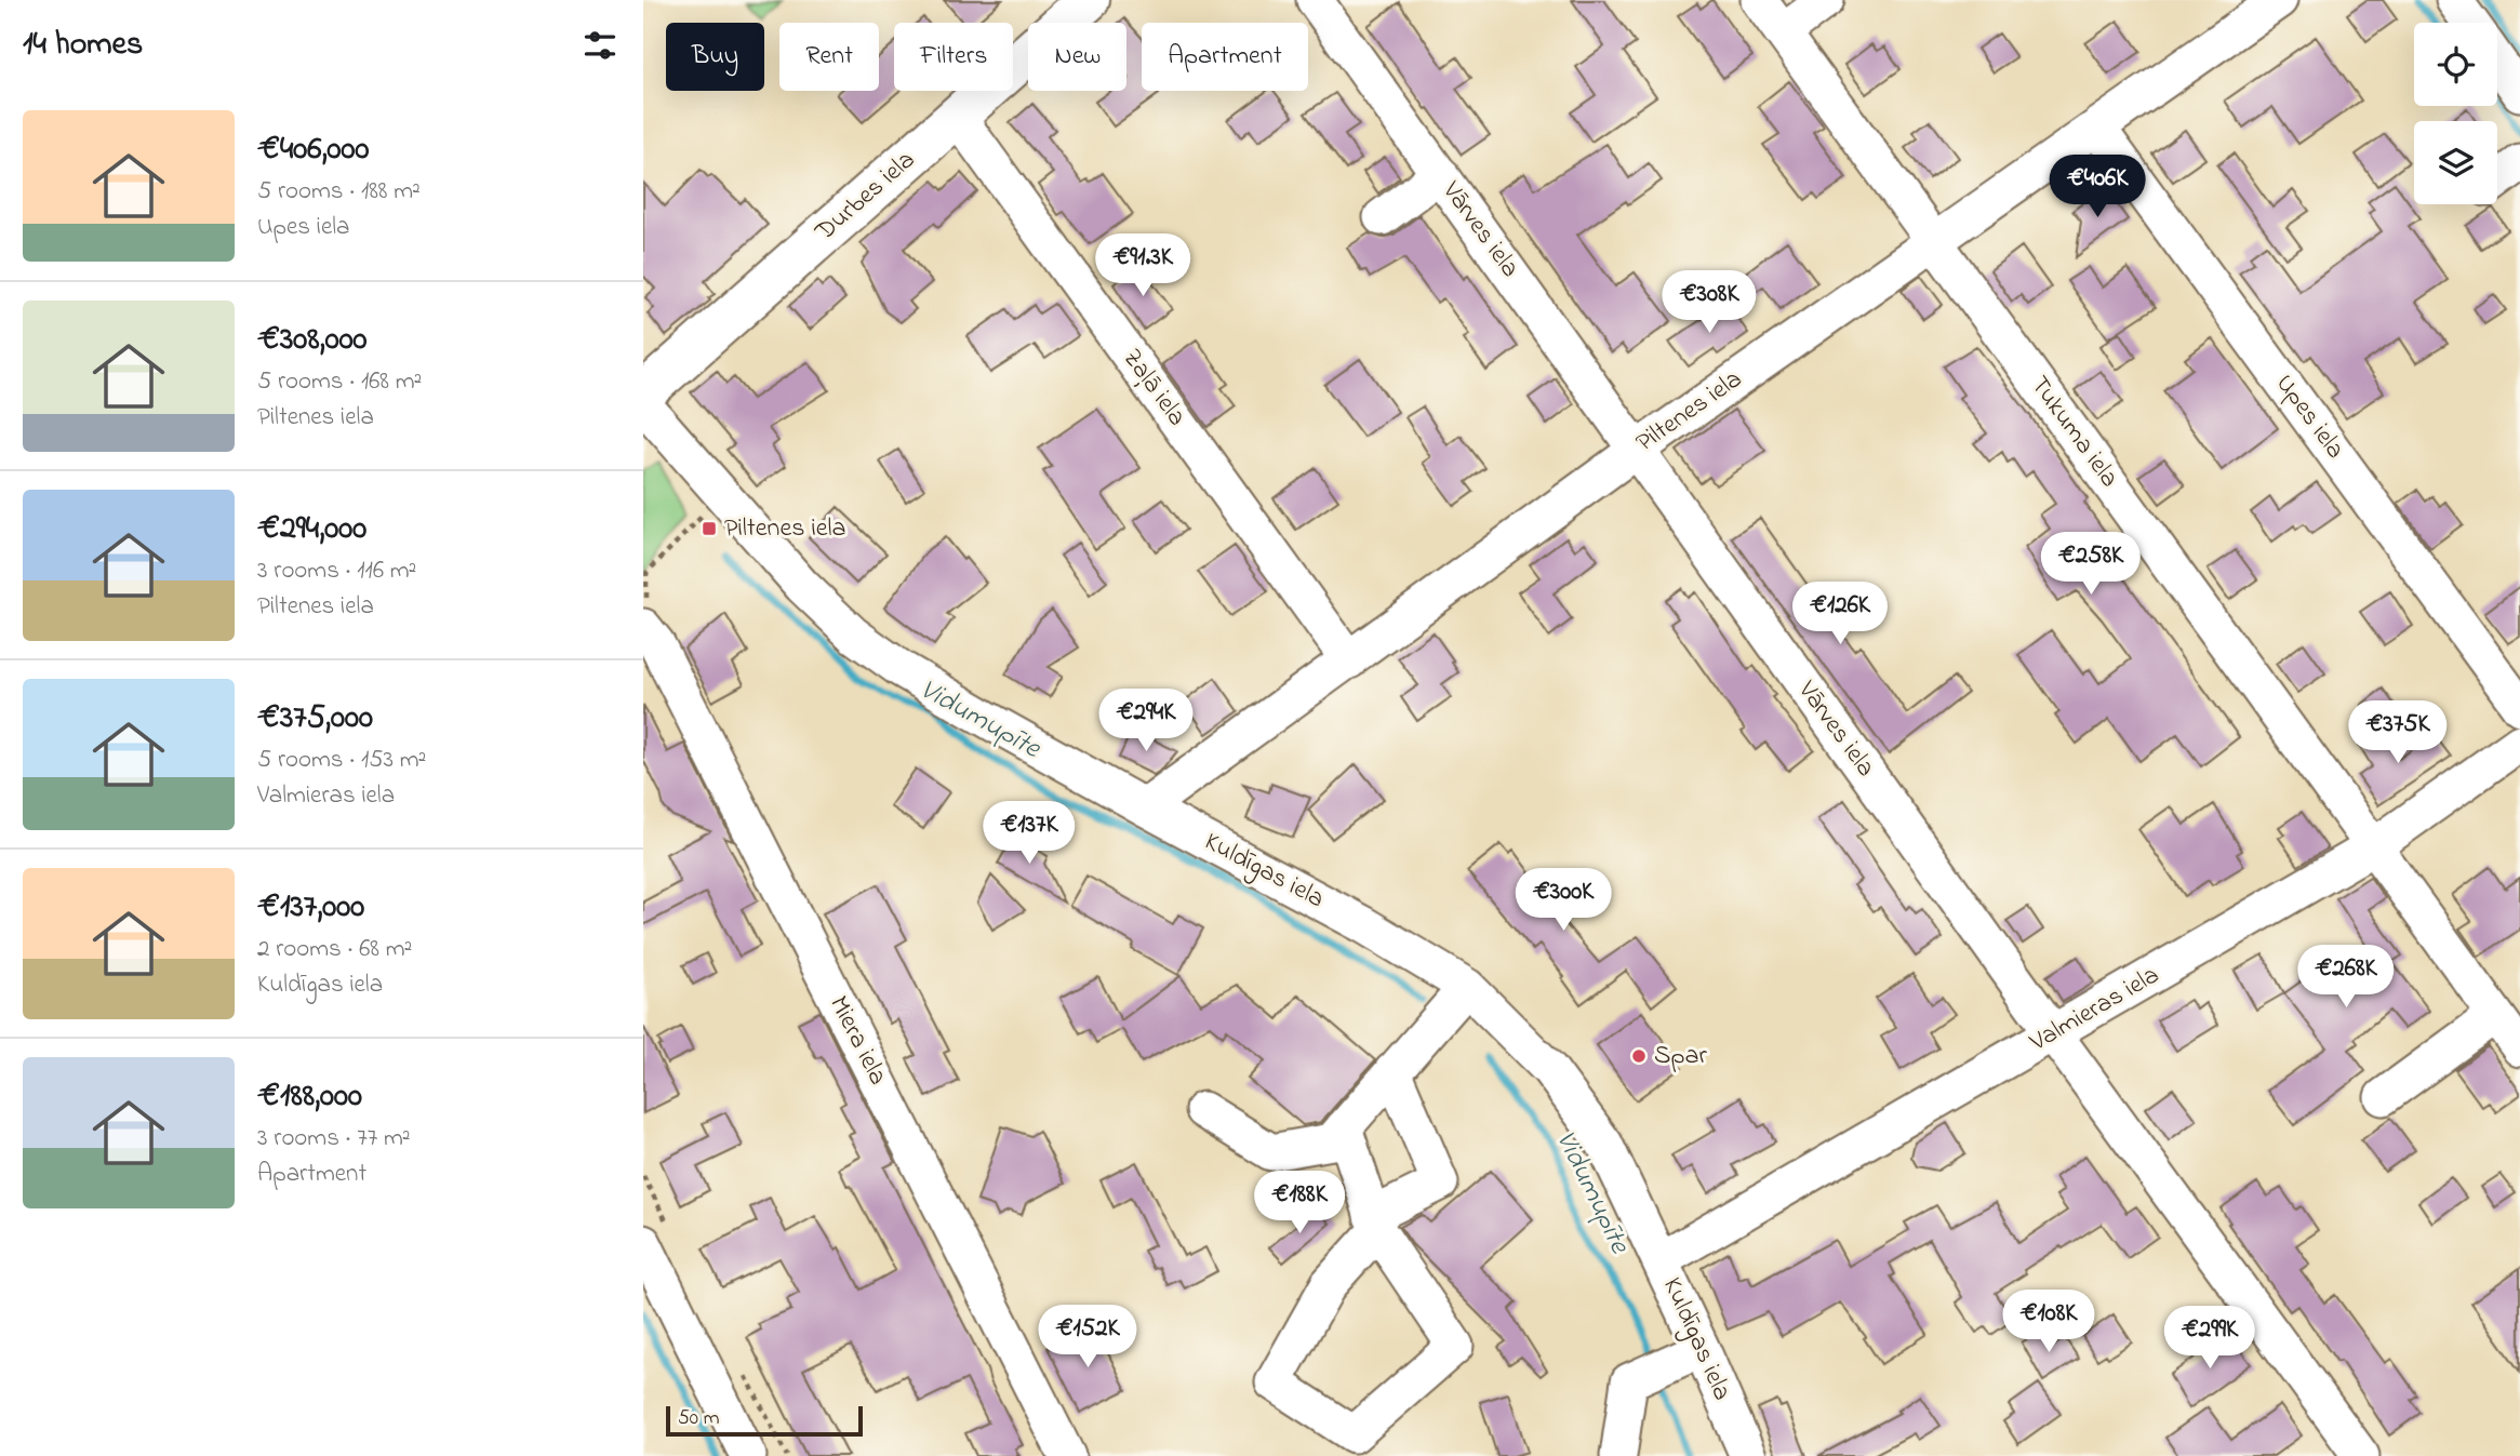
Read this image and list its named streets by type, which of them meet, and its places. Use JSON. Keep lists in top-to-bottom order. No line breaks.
{"streets":{"main road":["Durbes iela"],"street":["Vārves iela","Zaļā iela","Piltenes iela","Upes iela","Tukuma iela","Kuldīgas iela","Valmieras iela","Miera iela"]},"crossings":[["Durbes iela","Zaļā iela"],["Vārves iela","Piltenes iela"],["Vārves iela","Valmieras iela"],["Zaļā iela","Piltenes iela"],["Piltenes iela","Upes iela"],["Piltenes iela","Tukuma iela"],["Piltenes iela","Kuldīgas iela"],["Tukuma iela","Valmieras iela"],["Kuldīgas iela","Valmieras iela"]],"water":["Vidumupīte"],"places":{"transit":["Piltenes iela"],"other":["Spar"]},"scale_bar":"50 m","page":{"heading":"14 homes","chip":["Buy","Rent","Filters","New","Apartment"],"list":[{"name":"€406,000","note":"5 rooms · 188 m² · Upes iela"},{"name":"€308,000","note":"5 rooms · 168 m² · Piltenes iela"},{"name":"€294,000","note":"3 rooms · 116 m² · Piltenes iela"},{"name":"€375,000","note":"5 rooms · 153 m² · Valmieras iela"},{"name":"€137,000","note":"2 rooms · 68 m² · Kuldīgas iela"},{"name":"€188,000","note":"3 rooms · 77 m² · Apartment"}],"price":["€406K","€91.3K","€308K","€258K","€126K","€294K","€375K","€137K","€300K","€268K","€188K","€108K","€152K","€299K"],"scale":"50 m"}}
